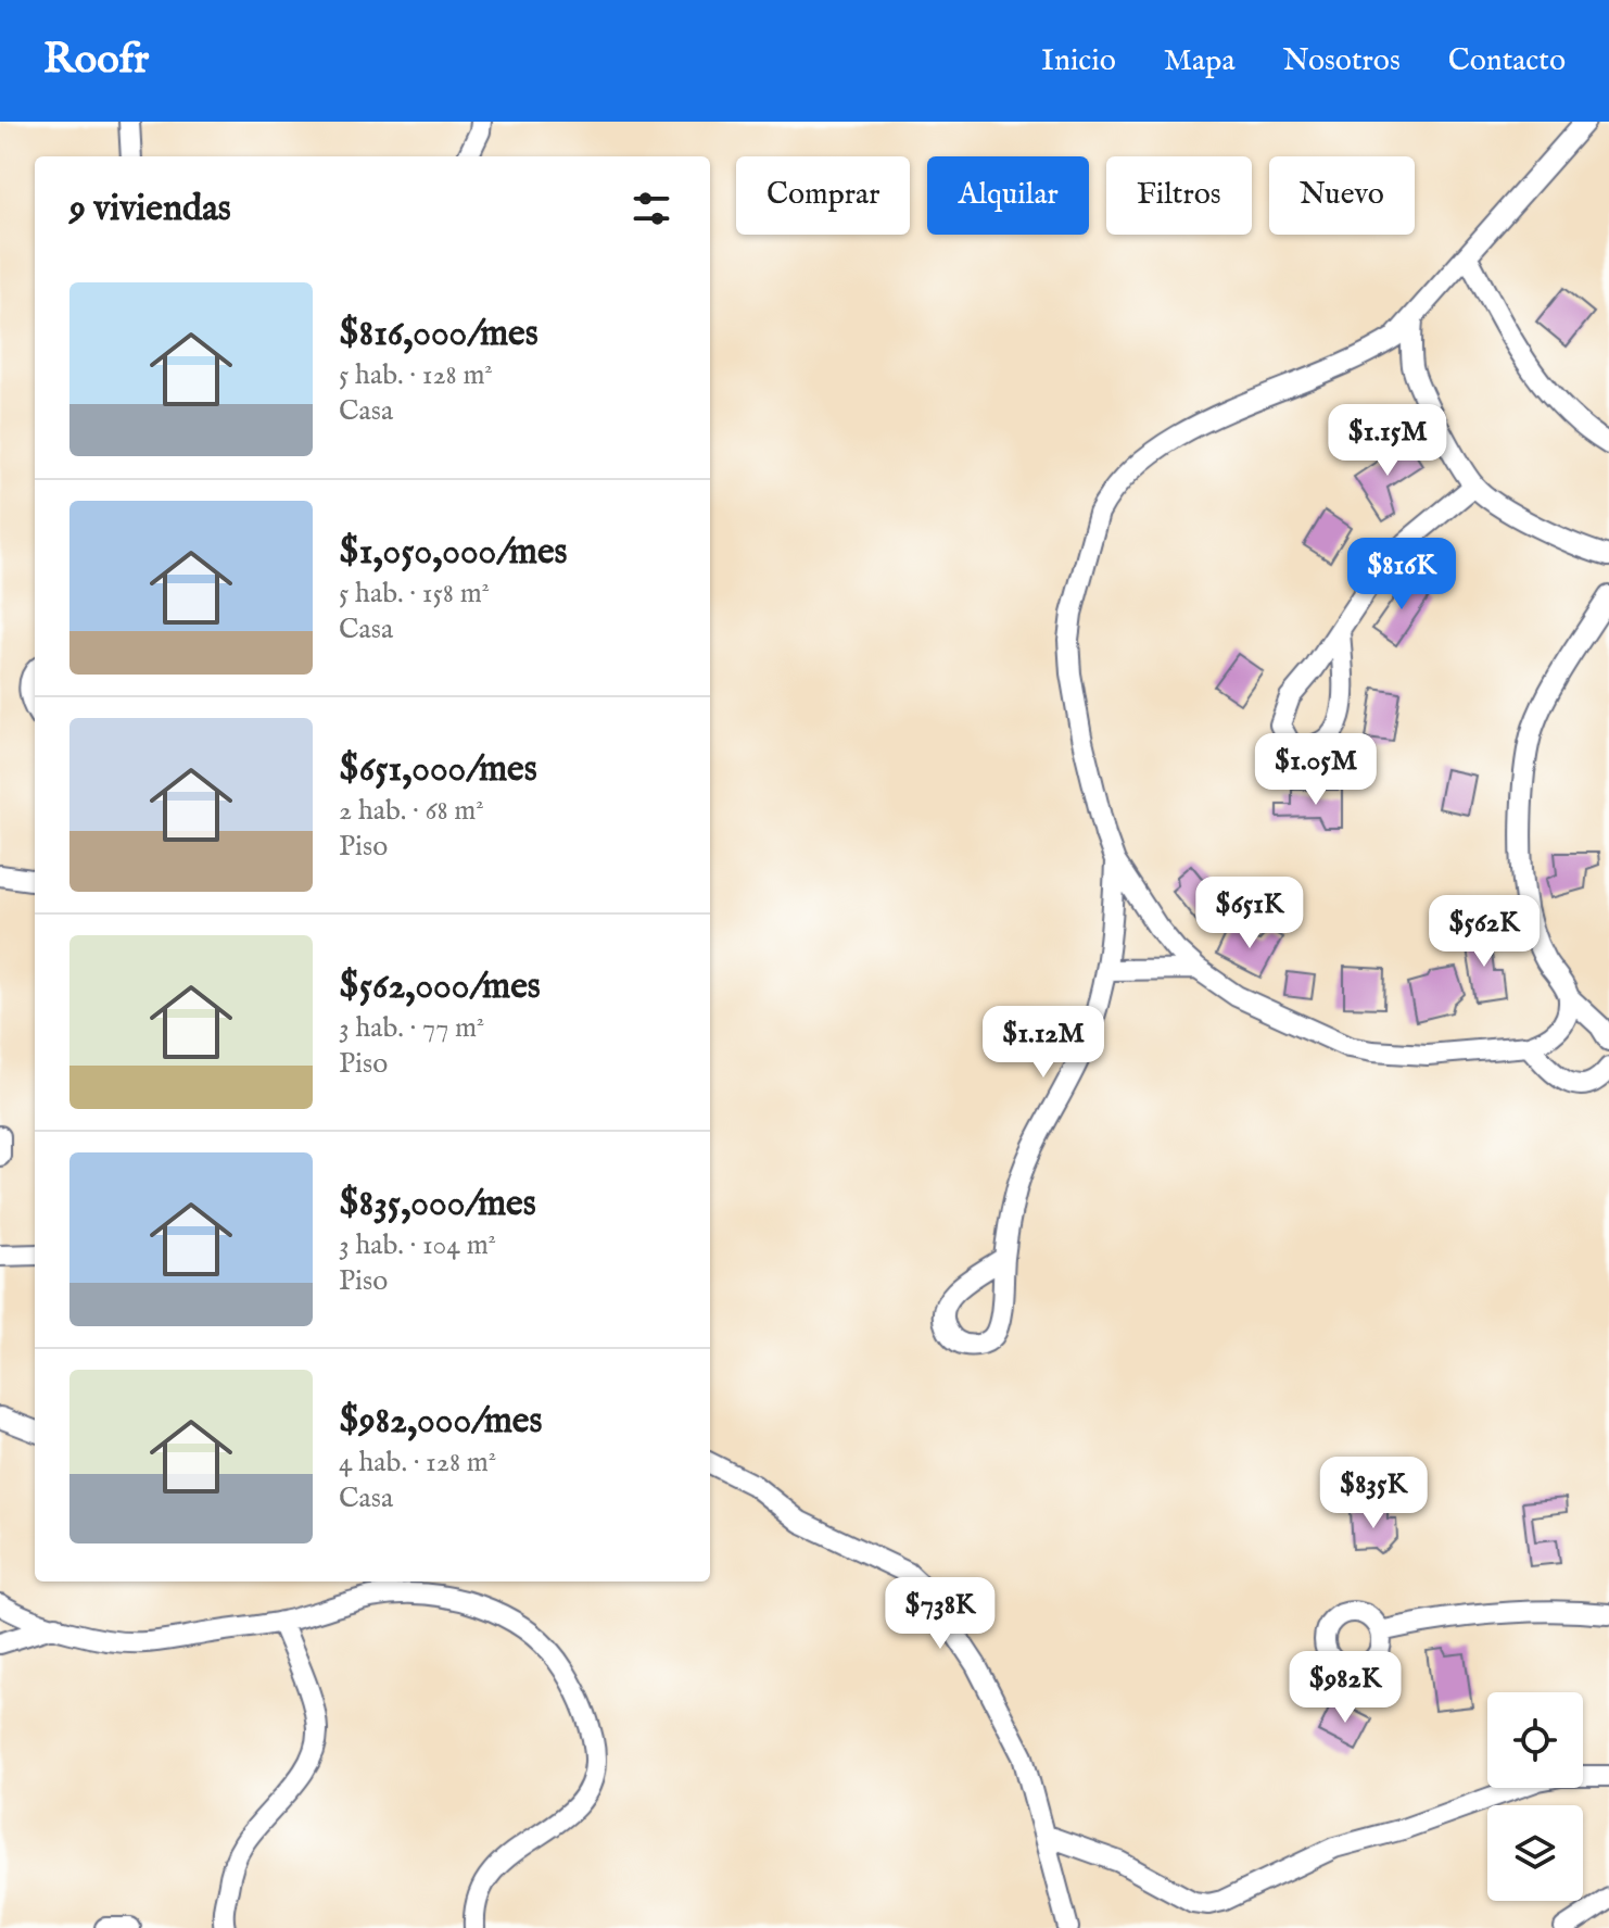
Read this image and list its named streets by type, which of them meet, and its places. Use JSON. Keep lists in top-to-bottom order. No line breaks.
{"page":{"header":"Roofr","nav":["Inicio","Mapa","Nosotros","Contacto"],"chip":["Comprar","Alquilar","Filtros","Nuevo"],"heading":"9 viviendas","list":[{"name":"$816,000/mes","note":"5 hab. · 128 m² · Casa"},{"name":"$1,050,000/mes","note":"5 hab. · 158 m² · Casa"},{"name":"$651,000/mes","note":"2 hab. · 68 m² · Piso"},{"name":"$562,000/mes","note":"3 hab. · 77 m² · Piso"},{"name":"$835,000/mes","note":"3 hab. · 104 m² · Piso"},{"name":"$982,000/mes","note":"4 hab. · 128 m² · Casa"}],"price":["$1.15M","$816K","$1.05M","$651K","$562K","$1.12M","$835K","$738K","$982K"]}}
